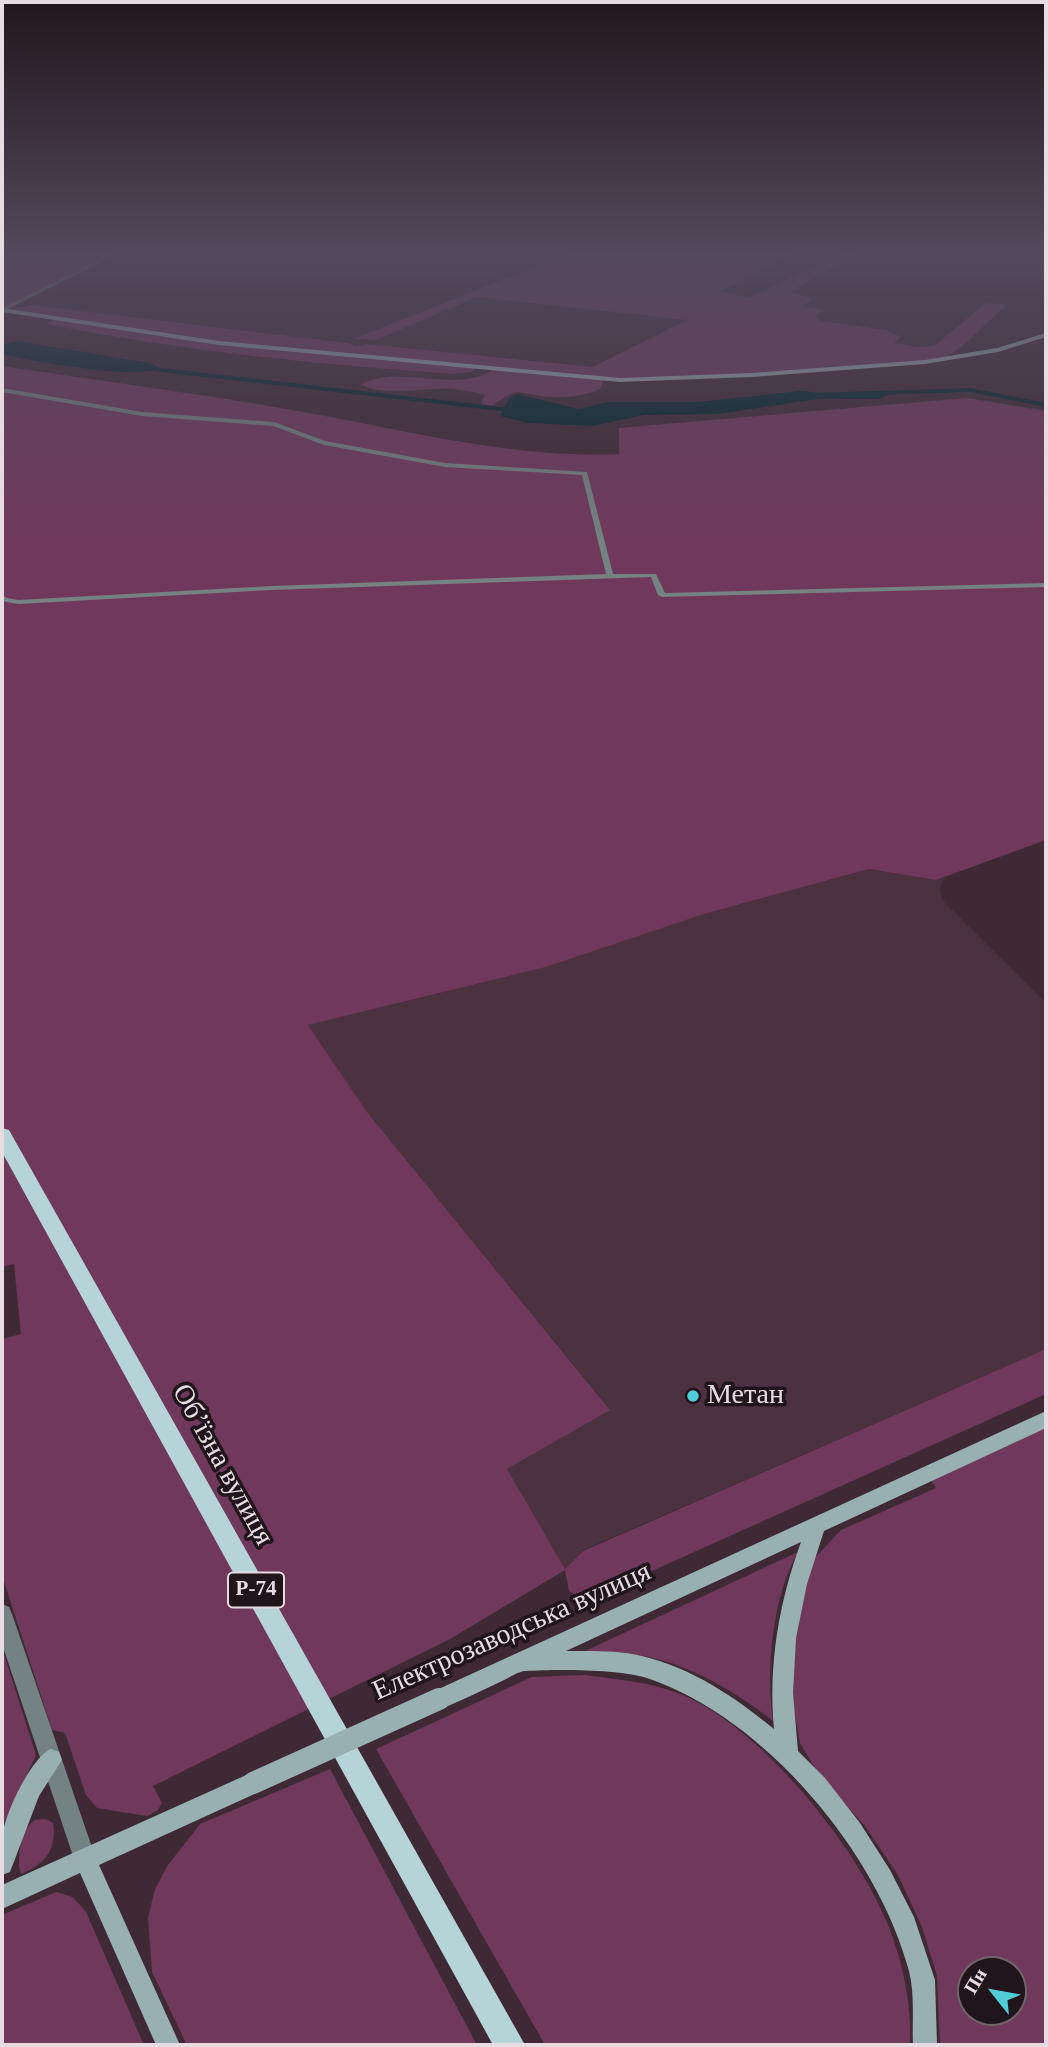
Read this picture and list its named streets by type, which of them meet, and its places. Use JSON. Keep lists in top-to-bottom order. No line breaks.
{"streets":{"main road":["Обʼїзна вулиця","Р-74","Електрозаводська вулиця"]},"places":["Метан"],"north":"top left"}
